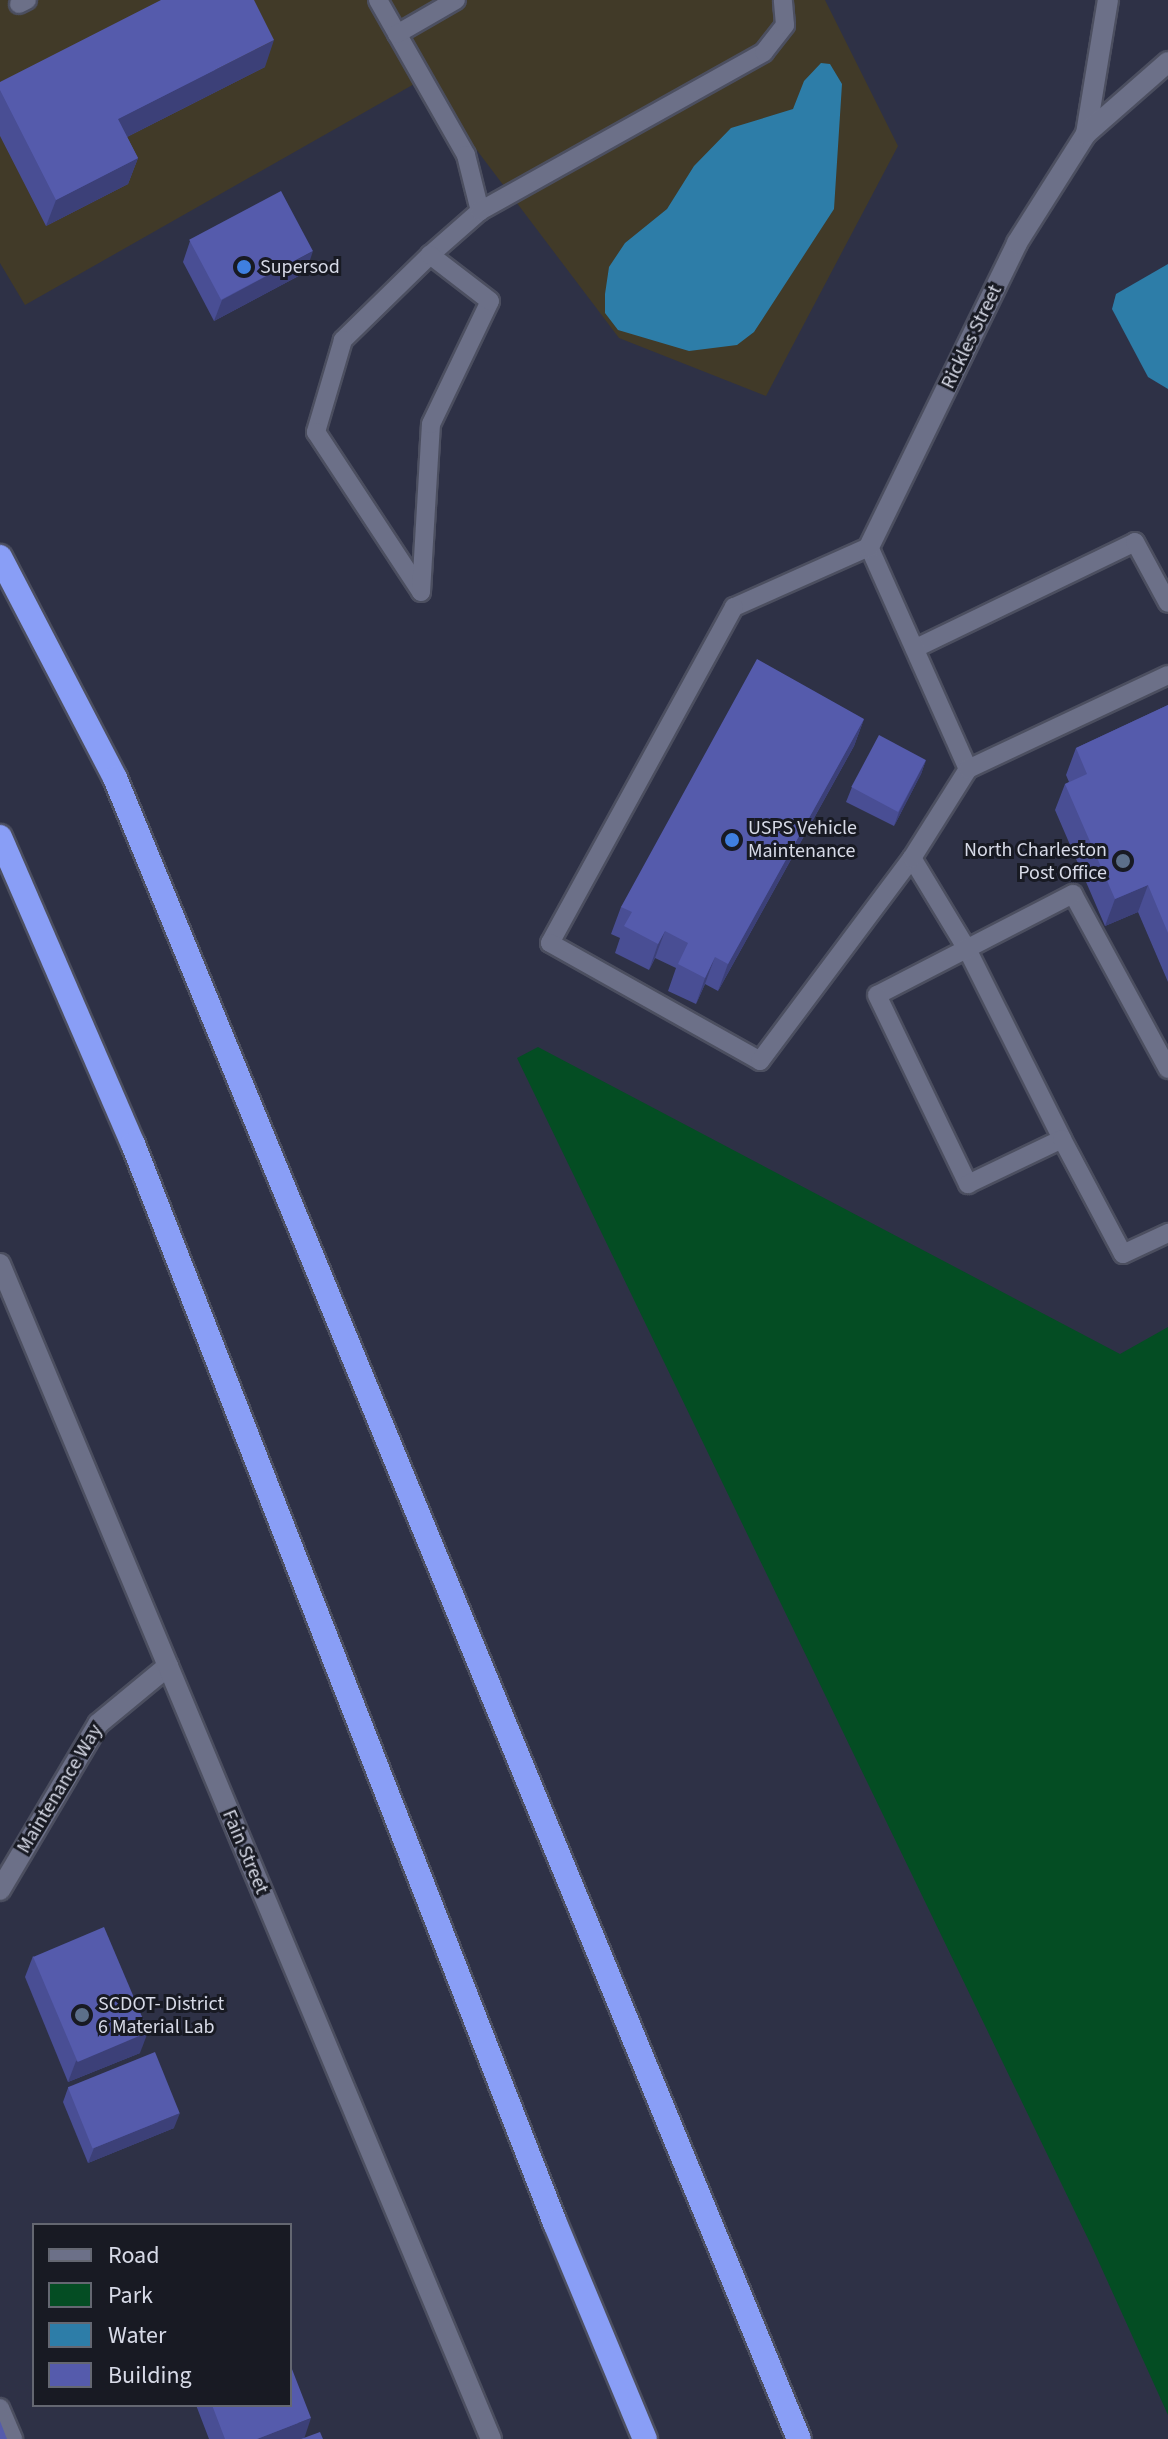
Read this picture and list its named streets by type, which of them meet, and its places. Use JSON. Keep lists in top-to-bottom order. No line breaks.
{"streets":{"street":["Rickles Street","Maintenance Way","Fain Street"]},"crossings":[["Maintenance Way","Fain Street"]],"places":["Supersod","USPS Vehicle Maintenance","North Charleston Post Office","SCDOT- District 6 Material Lab"],"legend":["Road","Park","Water","Building"]}
